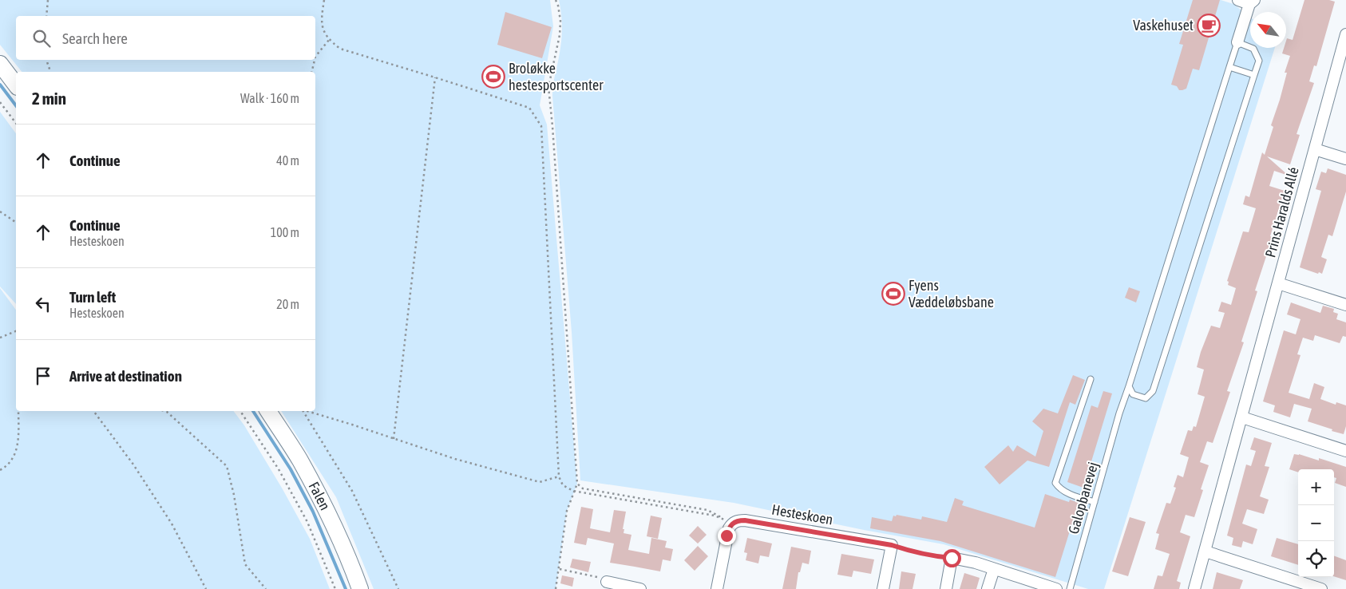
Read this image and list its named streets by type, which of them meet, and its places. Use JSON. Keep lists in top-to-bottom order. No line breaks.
{"streets":{"street":["Prins Haralds Allé","Falen","Hesteskoen"],"lane":["Galopbanevej"]},"places":{"cafe":["Vaskehuset"],"sports":["Broløkke hestesportscenter","Fyens Væddeløbsbane"]},"north":"top left","page":{"search":"Search here","heading":["2 min","Walk · 160 m"],"list":[["Continue","40 m"],["Continue","Hesteskoen","100 m"],["Turn left","Hesteskoen","20 m"],"Arrive at destination"],"map_buttons":["+","−"]}}
